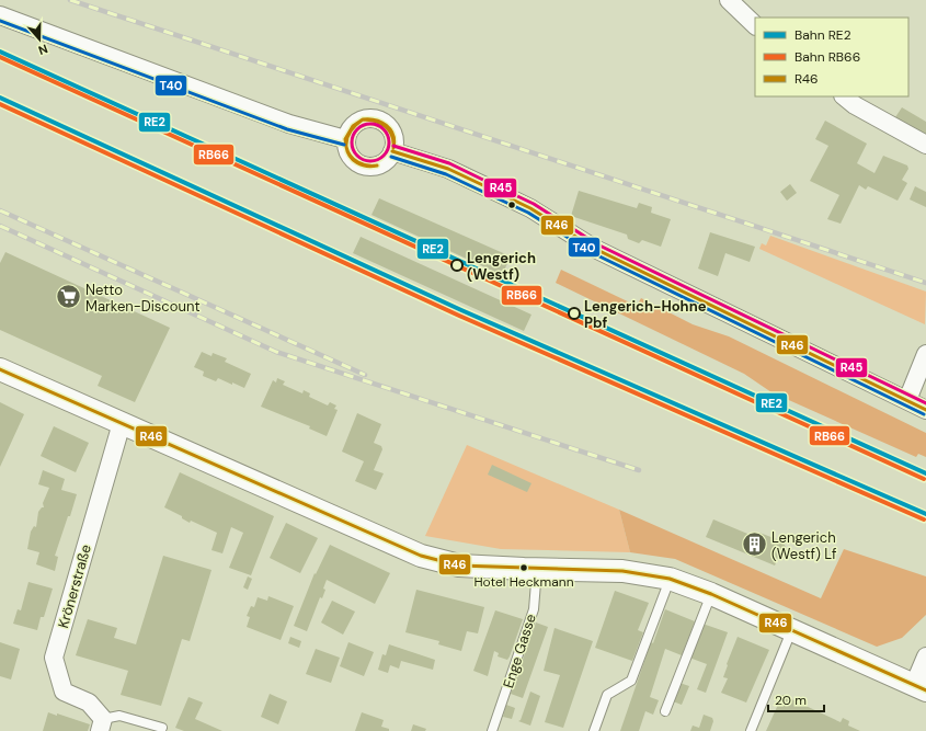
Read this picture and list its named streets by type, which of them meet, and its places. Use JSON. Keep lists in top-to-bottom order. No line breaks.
{"streets":{"street":["Krönerstraße"],"lane":["Enge Gasse"]},"places":{"other":["Lengerich (Westf)","Lengerich-Hohne Pbf","Hotel Heckmann"],"supermarket":["Netto Marken-Discount"],"building":["Lengerich (Westf) Lf"]},"lines":["transit line T40","rail line RE2","rail line RB66","transit line R46","transit line R45"],"legend":["Bahn RE2","Bahn RB66","R46"],"scale_bar":"20 m","north":"bottom"}
